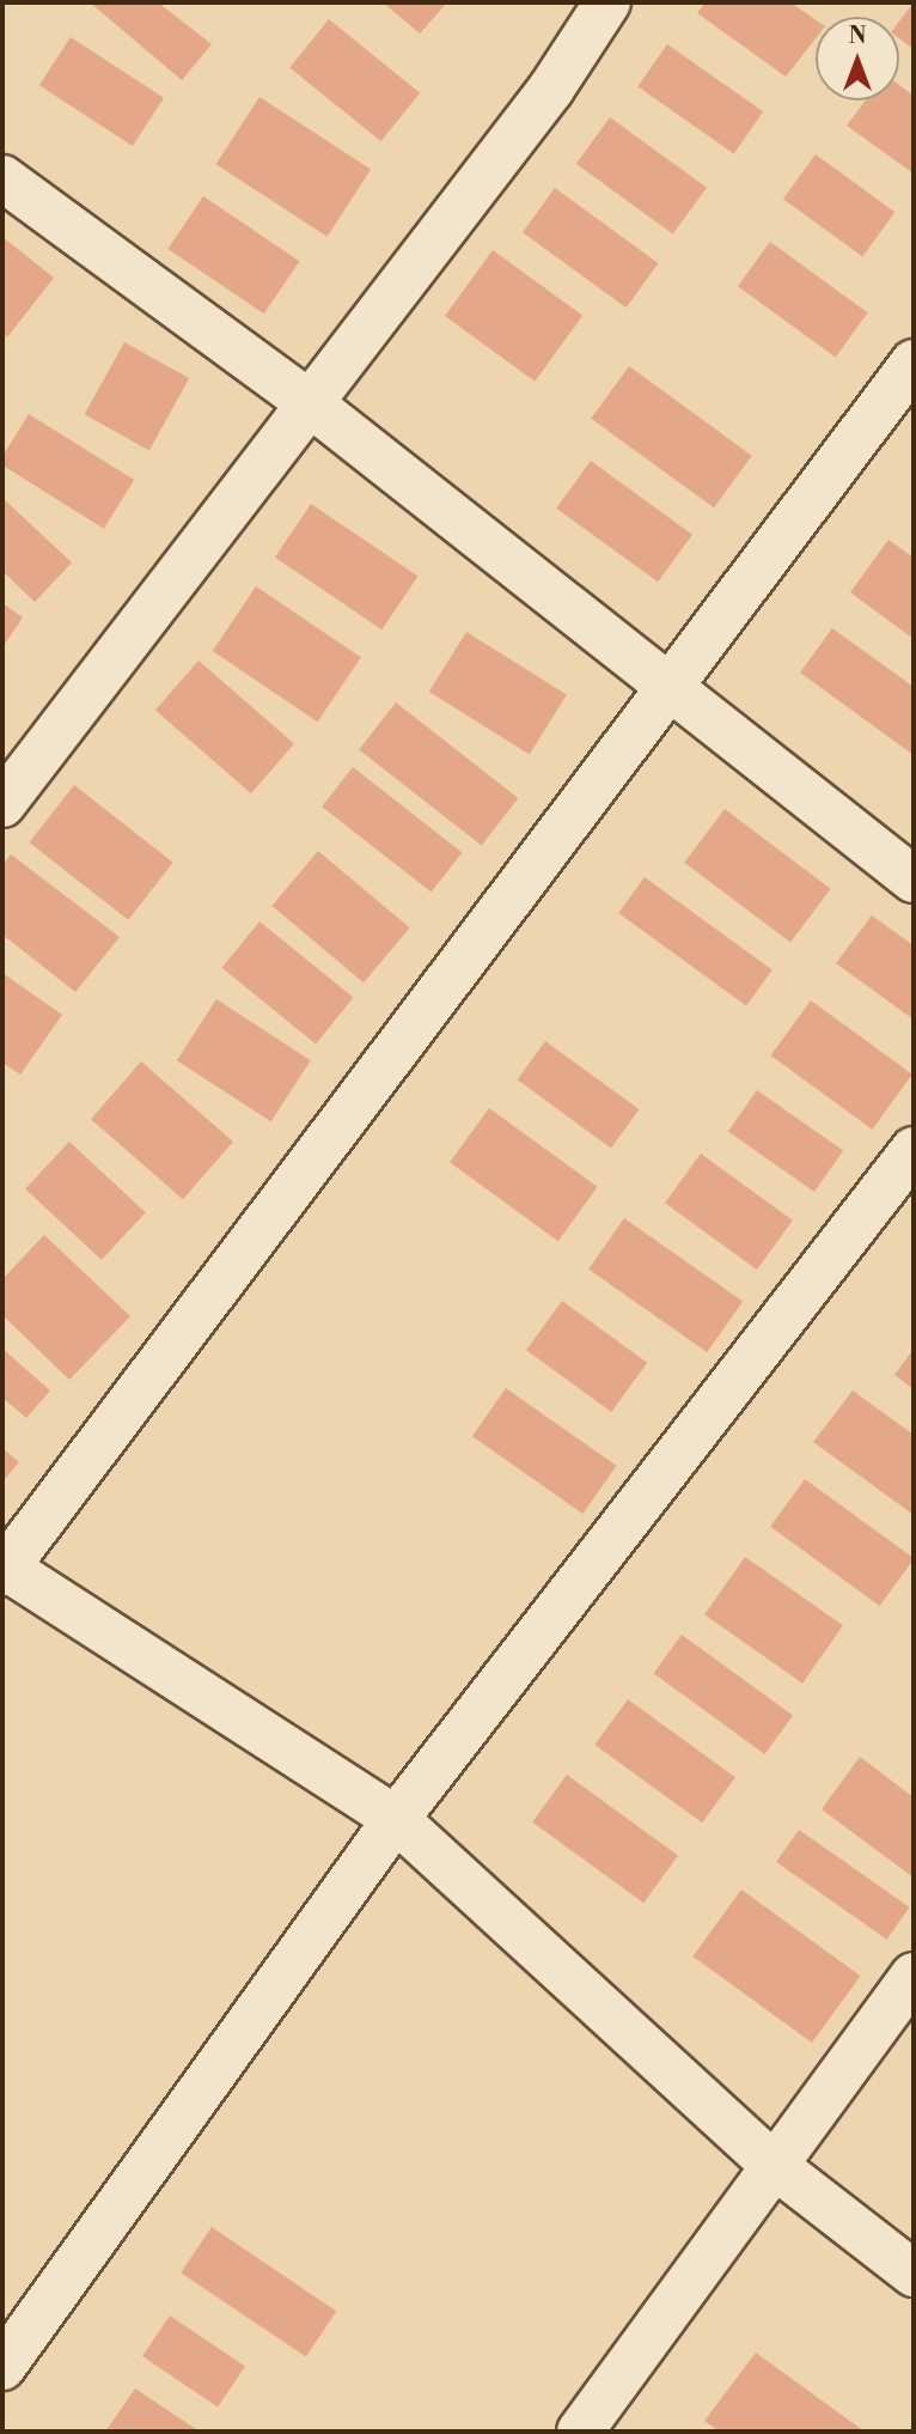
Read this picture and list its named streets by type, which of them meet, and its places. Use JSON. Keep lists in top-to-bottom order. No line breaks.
{"north":"top"}
